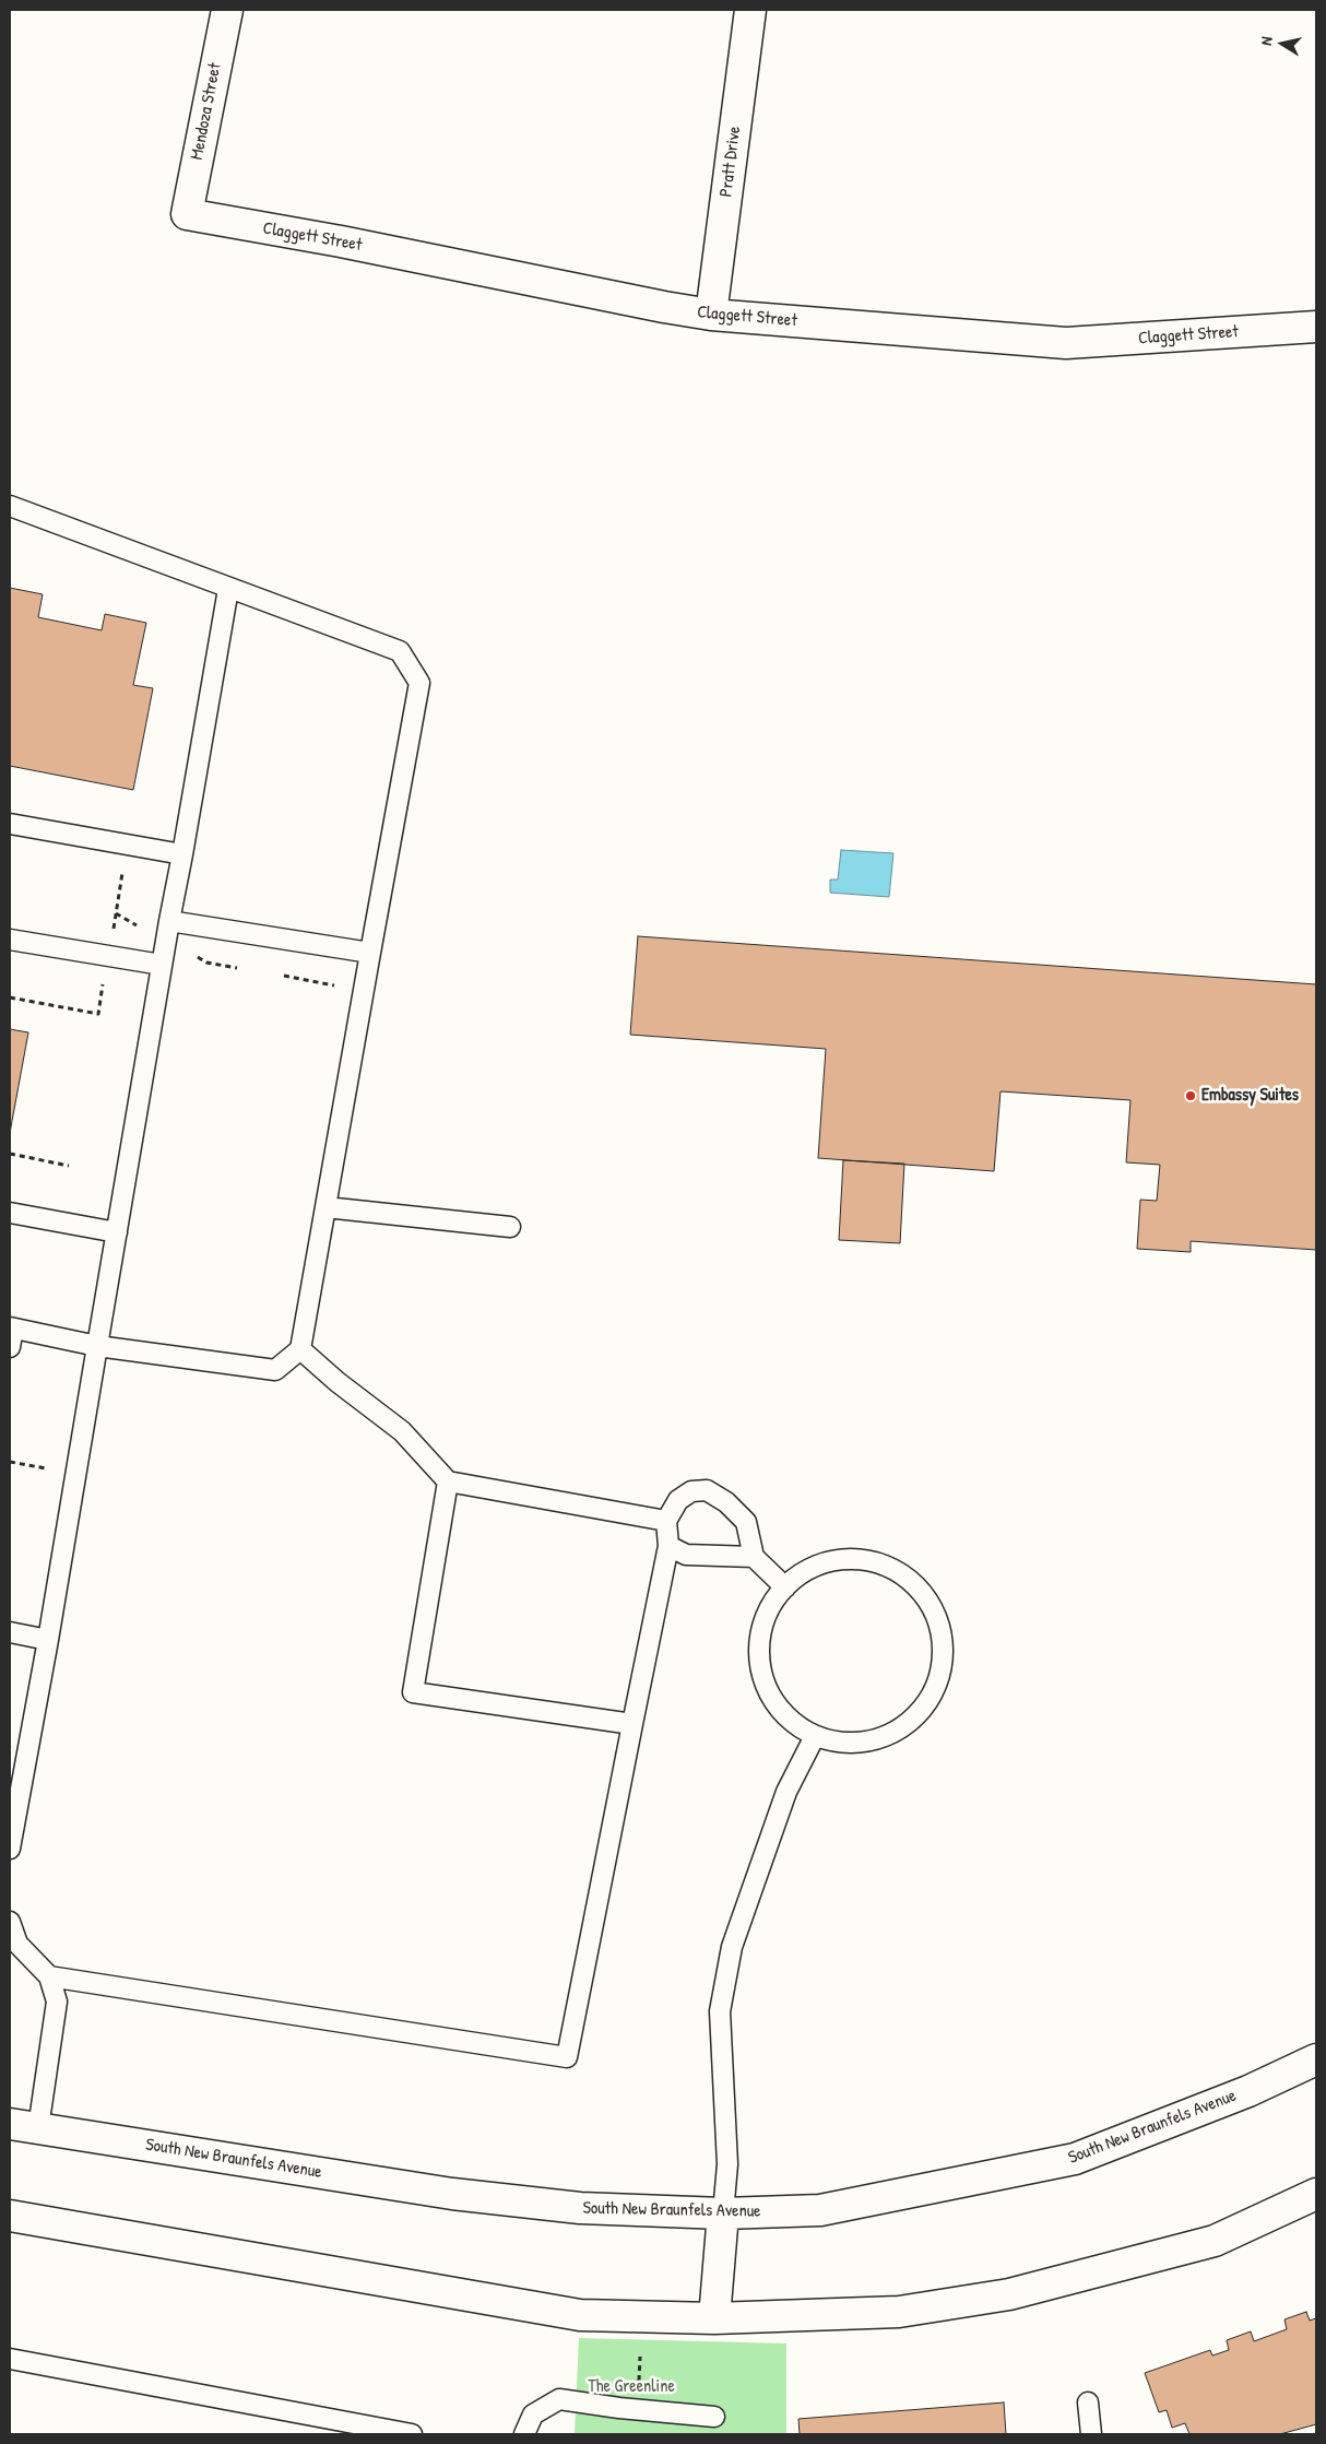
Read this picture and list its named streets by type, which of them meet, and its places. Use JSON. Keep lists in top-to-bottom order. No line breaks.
{"streets":{"street":["Mendoza Street","Pratt Drive","Claggett Street","South New Braunfels Avenue"]},"crossings":[["Mendoza Street","Claggett Street"],["Pratt Drive","Claggett Street"]],"parks":["The Greenline"],"places":["Embassy Suites"],"north":"left"}
